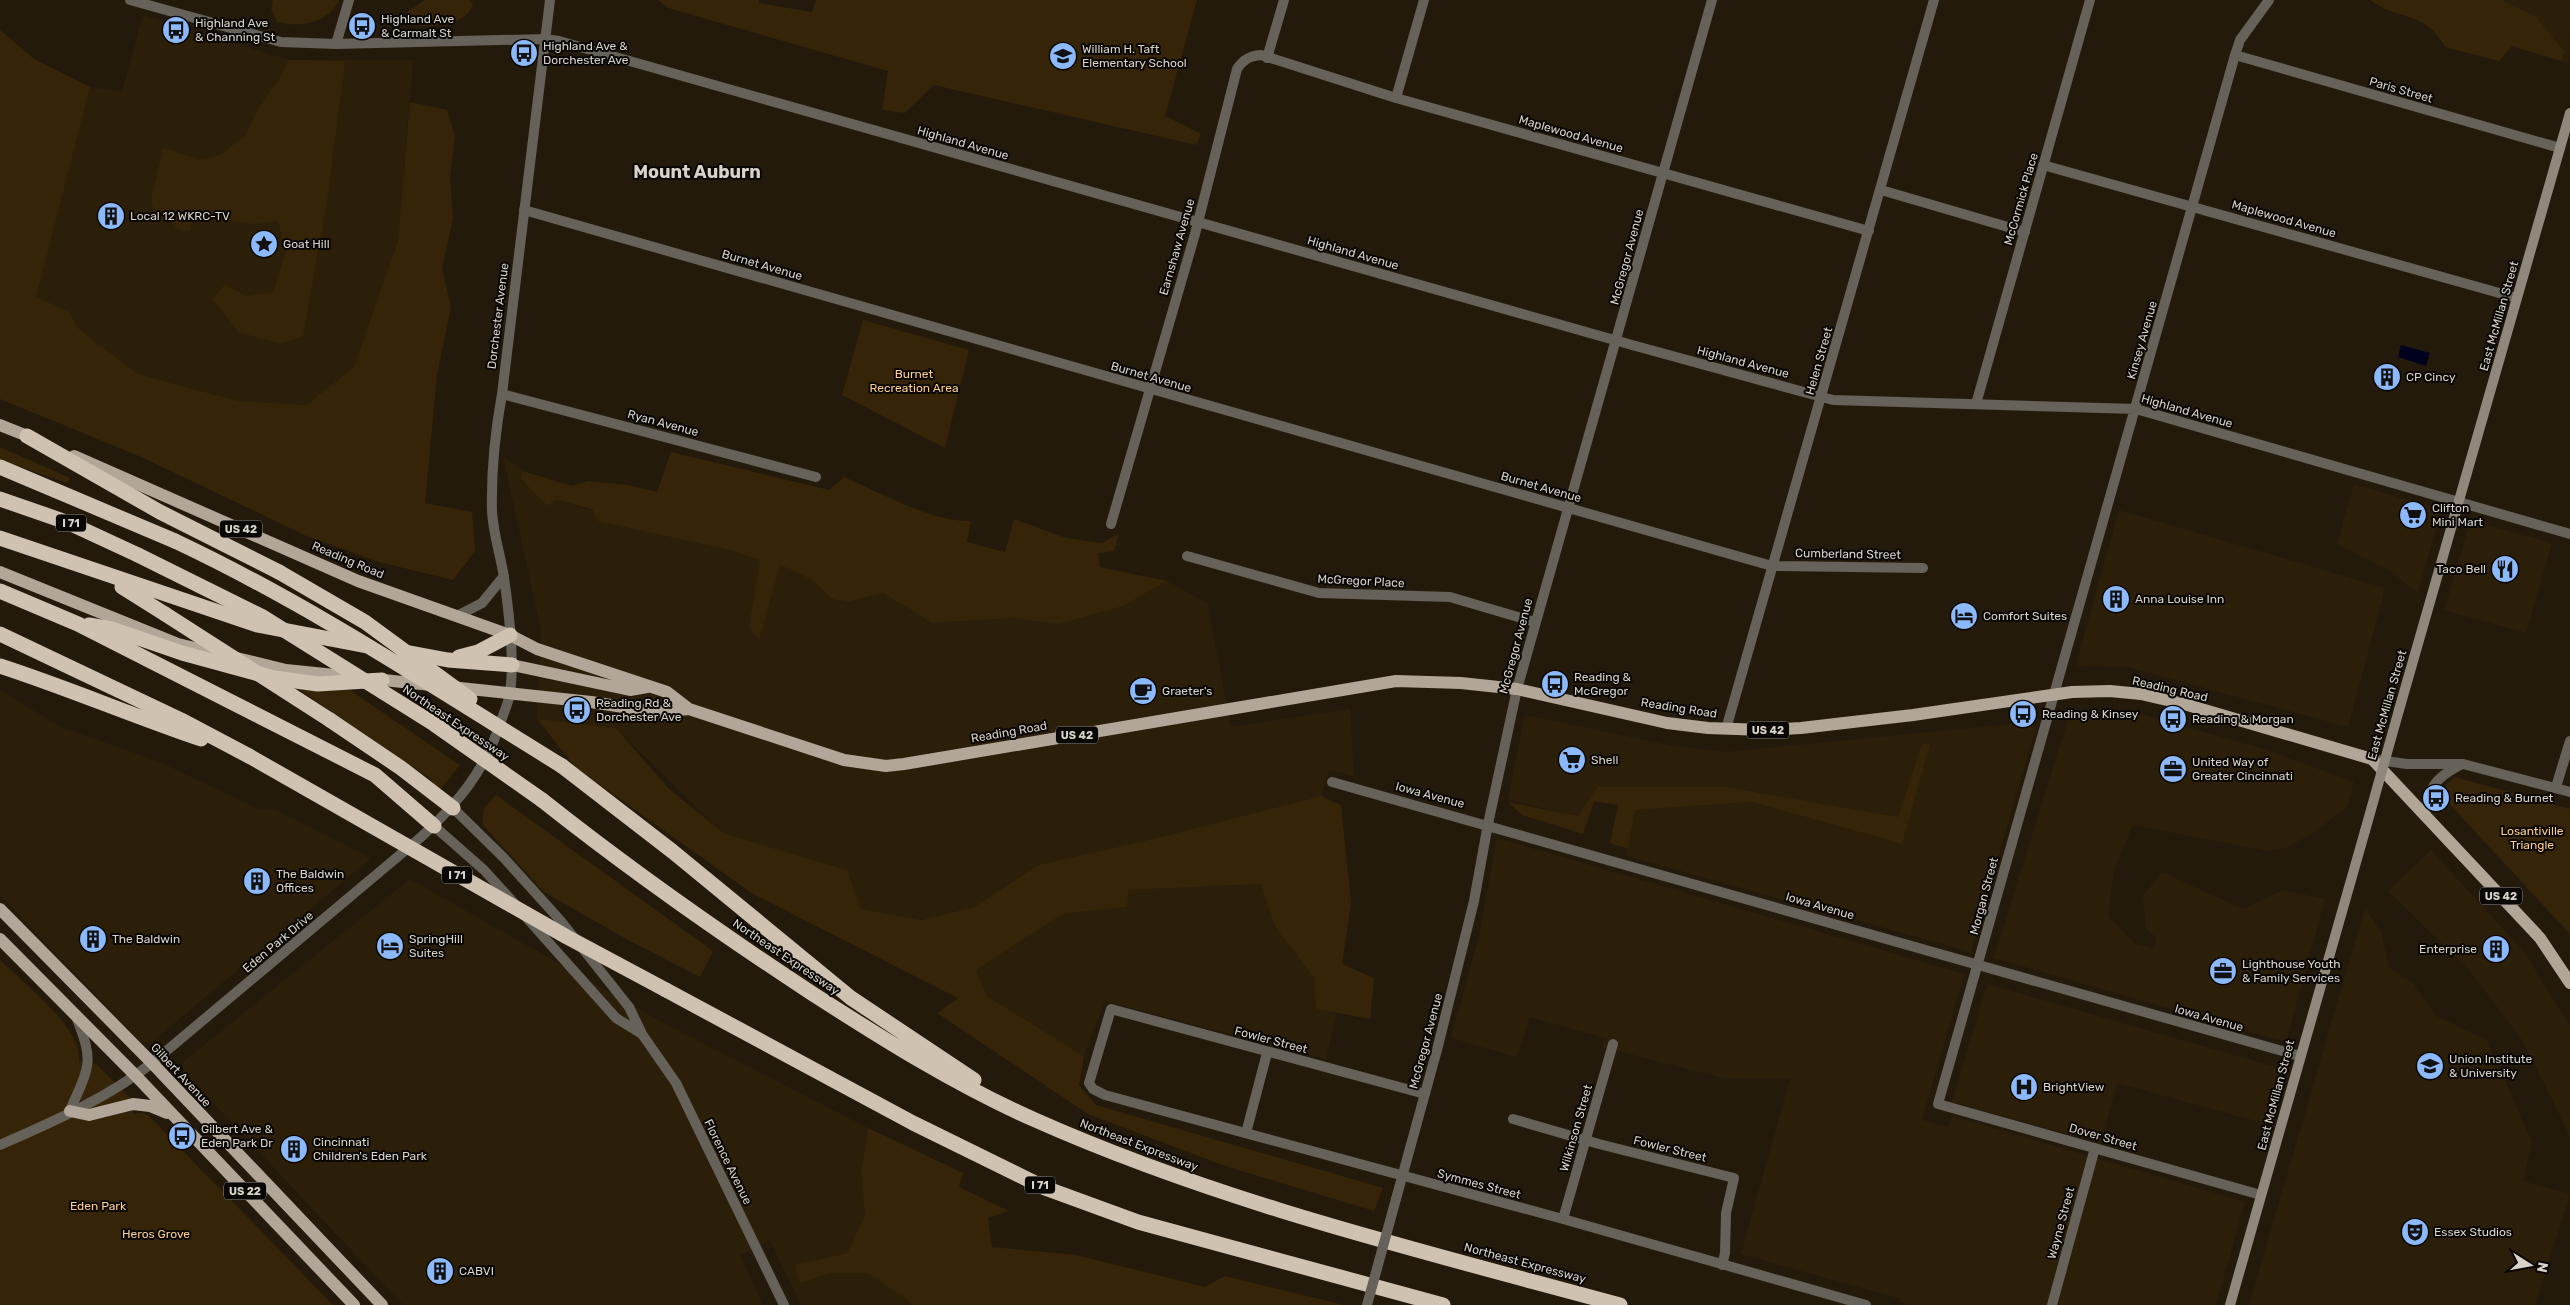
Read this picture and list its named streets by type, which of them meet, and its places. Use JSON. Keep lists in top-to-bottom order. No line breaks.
{"streets":{"highway":["I 71","Northeast Expressway"],"main road":["East McMillan Street","US 42","Reading Road","Gilbert Avenue","US 22"],"street":["Paris Street","Maplewood Avenue","Highland Avenue","McCormick Place","Earnshaw Avenue","McGregor Avenue","Burnet Avenue","Dorchester Avenue","Kinsey Avenue","Helen Street","Ryan Avenue","Cumberland Street","McGregor Place","Iowa Avenue","Morgan Street","Eden Park Drive","Fowler Street","Wilkinson Street","Dover Street","Florence Avenue","Symmes Street","Wayne Street"]},"crossings":[["Paris Street","East McMillan Street"],["Paris Street","Kinsey Avenue"],["Maplewood Avenue","McCormick Place"],["Maplewood Avenue","Earnshaw Avenue"],["Maplewood Avenue","McGregor Avenue"],["Maplewood Avenue","East McMillan Street"],["Maplewood Avenue","Kinsey Avenue"],["Maplewood Avenue","Helen Street"],["Highland Avenue","McCormick Place"],["Highland Avenue","Earnshaw Avenue"],["Highland Avenue","McGregor Avenue"],["Highland Avenue","Dorchester Avenue"],["Highland Avenue","East McMillan Street"],["Highland Avenue","Kinsey Avenue"],["Highland Avenue","Helen Street"],["Earnshaw Avenue","Burnet Avenue"],["McGregor Avenue","Burnet Avenue"],["McGregor Avenue","Reading Road"],["McGregor Avenue","McGregor Place"],["McGregor Avenue","Iowa Avenue"],["McGregor Avenue","Fowler Street"],["McGregor Avenue","Symmes Street"],["Burnet Avenue","Dorchester Avenue"],["Burnet Avenue","Helen Street"],["Burnet Avenue","Cumberland Street"],["Dorchester Avenue","Ryan Avenue"],["Dorchester Avenue","Reading Road"],["Dorchester Avenue","Eden Park Drive"],["East McMillan Street","Iowa Avenue"],["East McMillan Street","Dover Street"],["Kinsey Avenue","Reading Road"],["Kinsey Avenue","Morgan Street"],["Helen Street","Cumberland Street"],["Helen Street","Reading Road"],["US 42","Reading Road"],["Reading Road","Morgan Street"],["Reading Road","Eden Park Drive"],["Iowa Avenue","Morgan Street"],["Morgan Street","Dover Street"],["Eden Park Drive","Gilbert Avenue"],["Eden Park Drive","Florence Avenue"],["Eden Park Drive","US 22"],["Fowler Street","Wilkinson Street"],["Fowler Street","Symmes Street"],["Wilkinson Street","Symmes Street"],["Dover Street","Wayne Street"]],"districts":["Mount Auburn"],"parks":["Burnet Recreation Area","Losantiville Triangle","Eden Park","Heros Grove"],"places":{"bus stop":["Highland Ave & Carmalt St","Highland Ave & Channing St","Highland Ave & Dorchester Ave","Reading & McGregor","Reading Rd & Dorchester Ave","Reading & Kinsey","Reading & Morgan","Reading & Burnet","Gilbert Ave & Eden Park Dr"],"school or university":["William H. Taft Elementary School","Union Institute & University"],"building":["Local 12 WKRC-TV","CP Cincy","Anna Louise Inn","The Baldwin Offices","The Baldwin","Enterprise","Cincinnati Children's Eden Park","CABVI"],"place":["Goat Hill"],"supermarket":["Clifton Mini Mart","Shell"],"restaurant":["Taco Bell"],"hotel":["Comfort Suites","SpringHill Suites"],"cafe":["Graeter's"],"office":["United Way of Greater Cincinnati","Lighthouse Youth & Family Services"],"hospital":["BrightView"],"theatre":["Essex Studios"]},"north":"right"}
